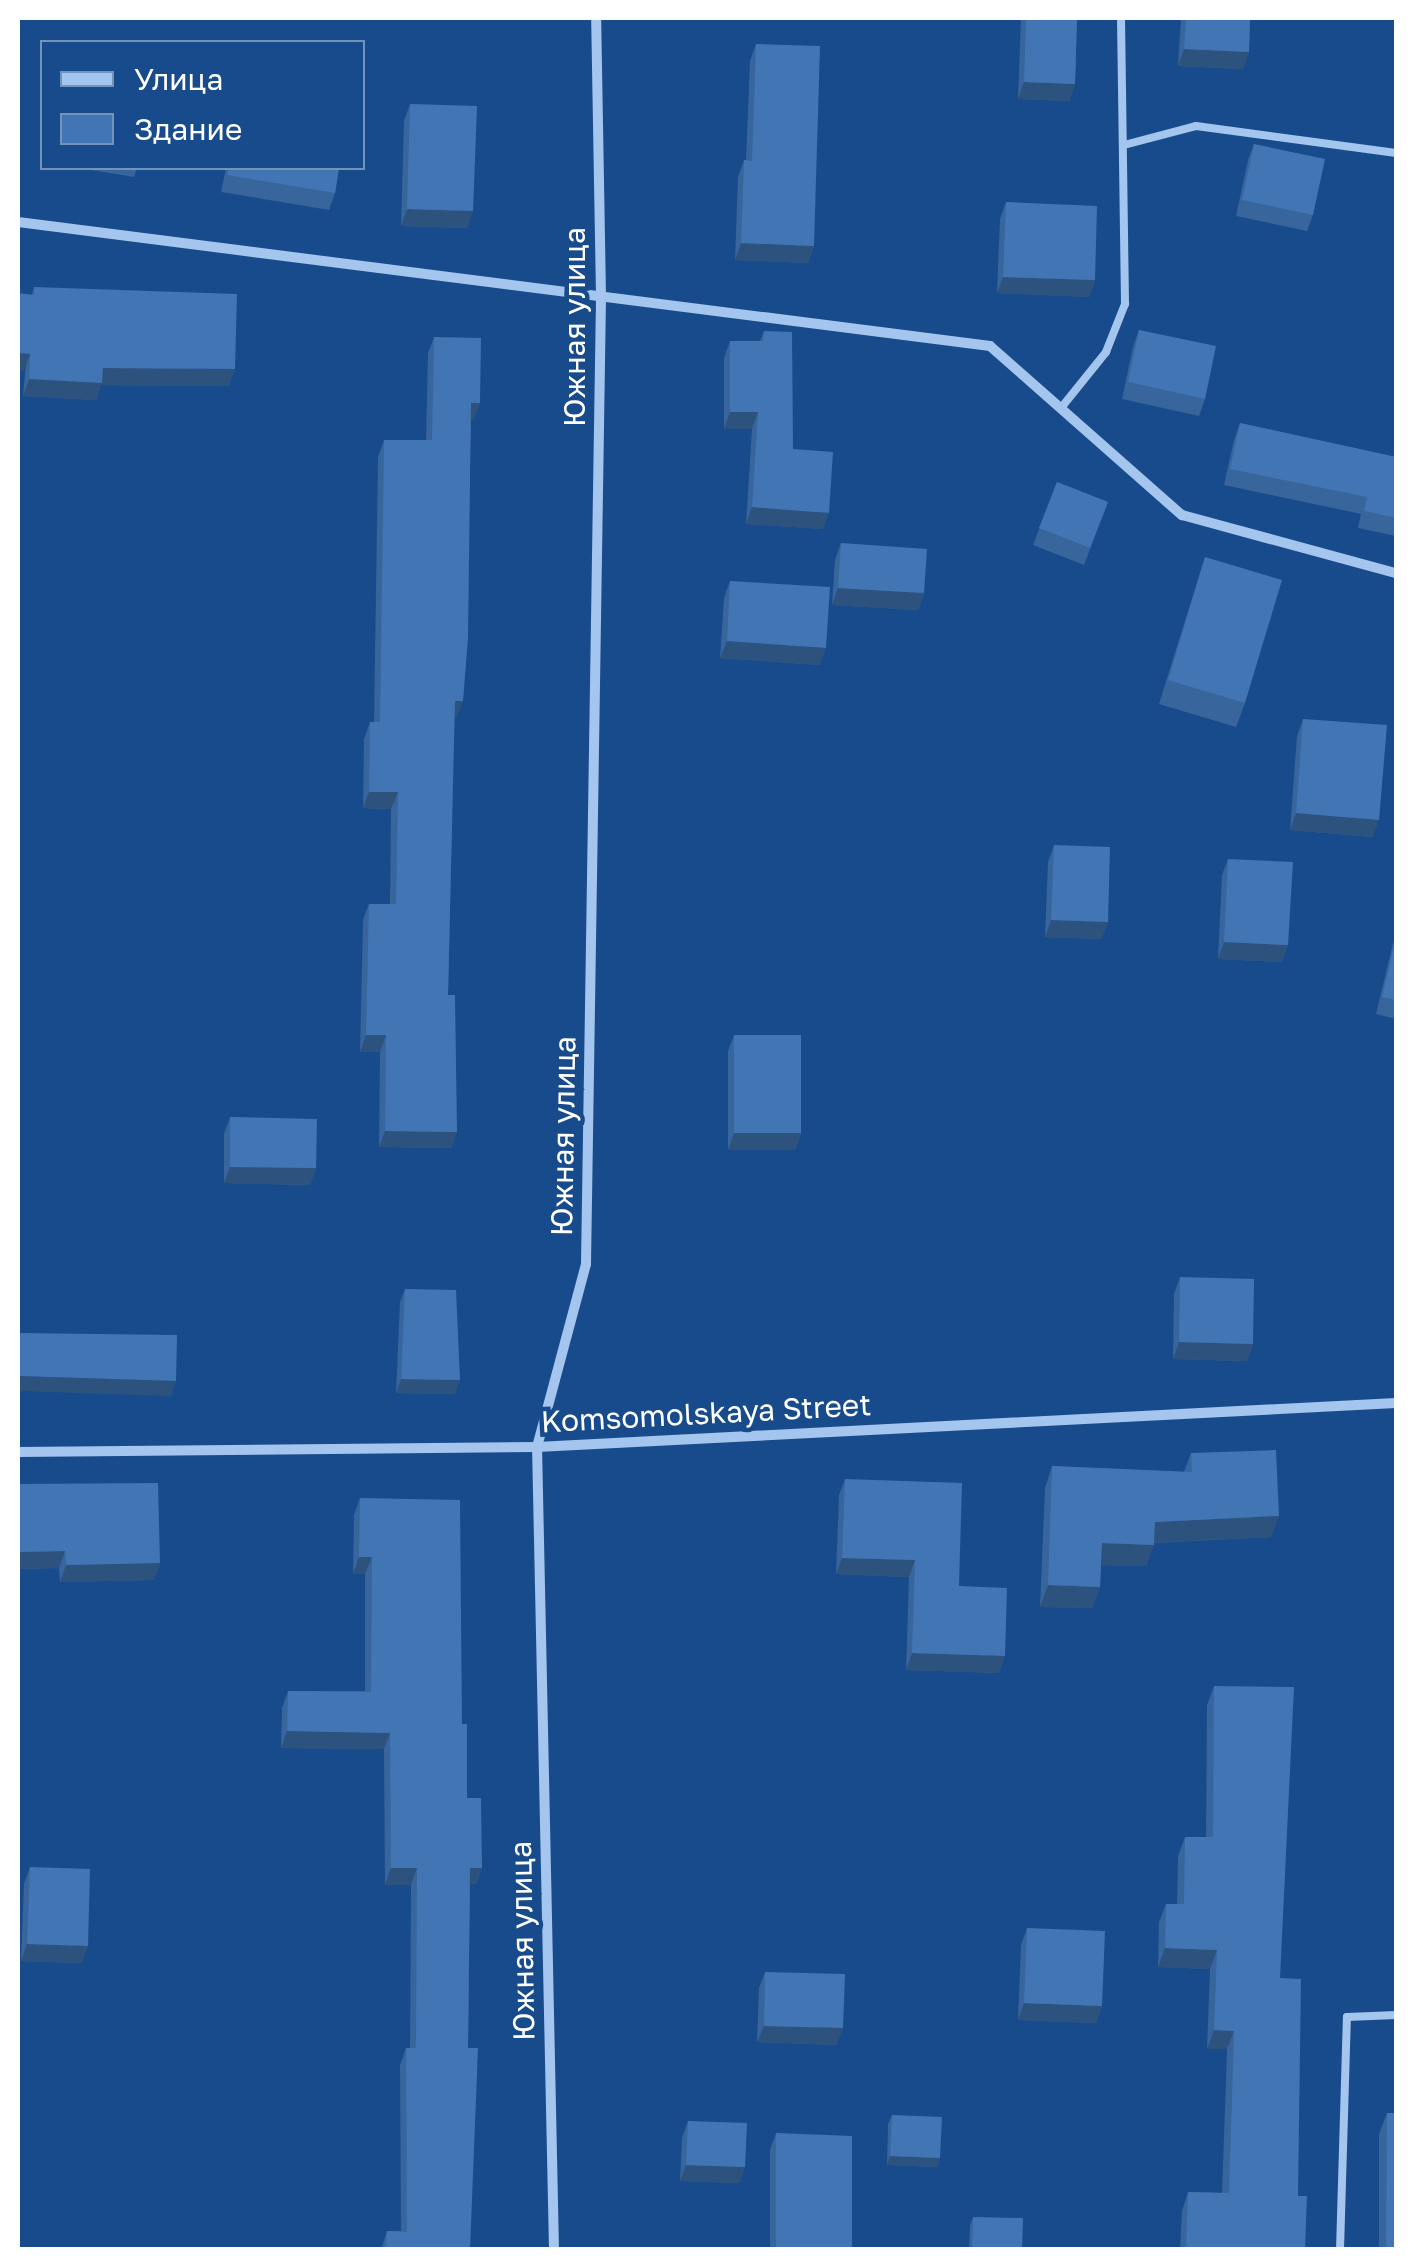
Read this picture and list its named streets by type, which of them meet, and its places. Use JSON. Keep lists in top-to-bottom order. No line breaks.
{"streets":{"street":["Южная улица","Komsomolskaya Street"]},"crossings":[["Южная улица","Komsomolskaya Street"]],"legend":["Улица","Здание"]}
